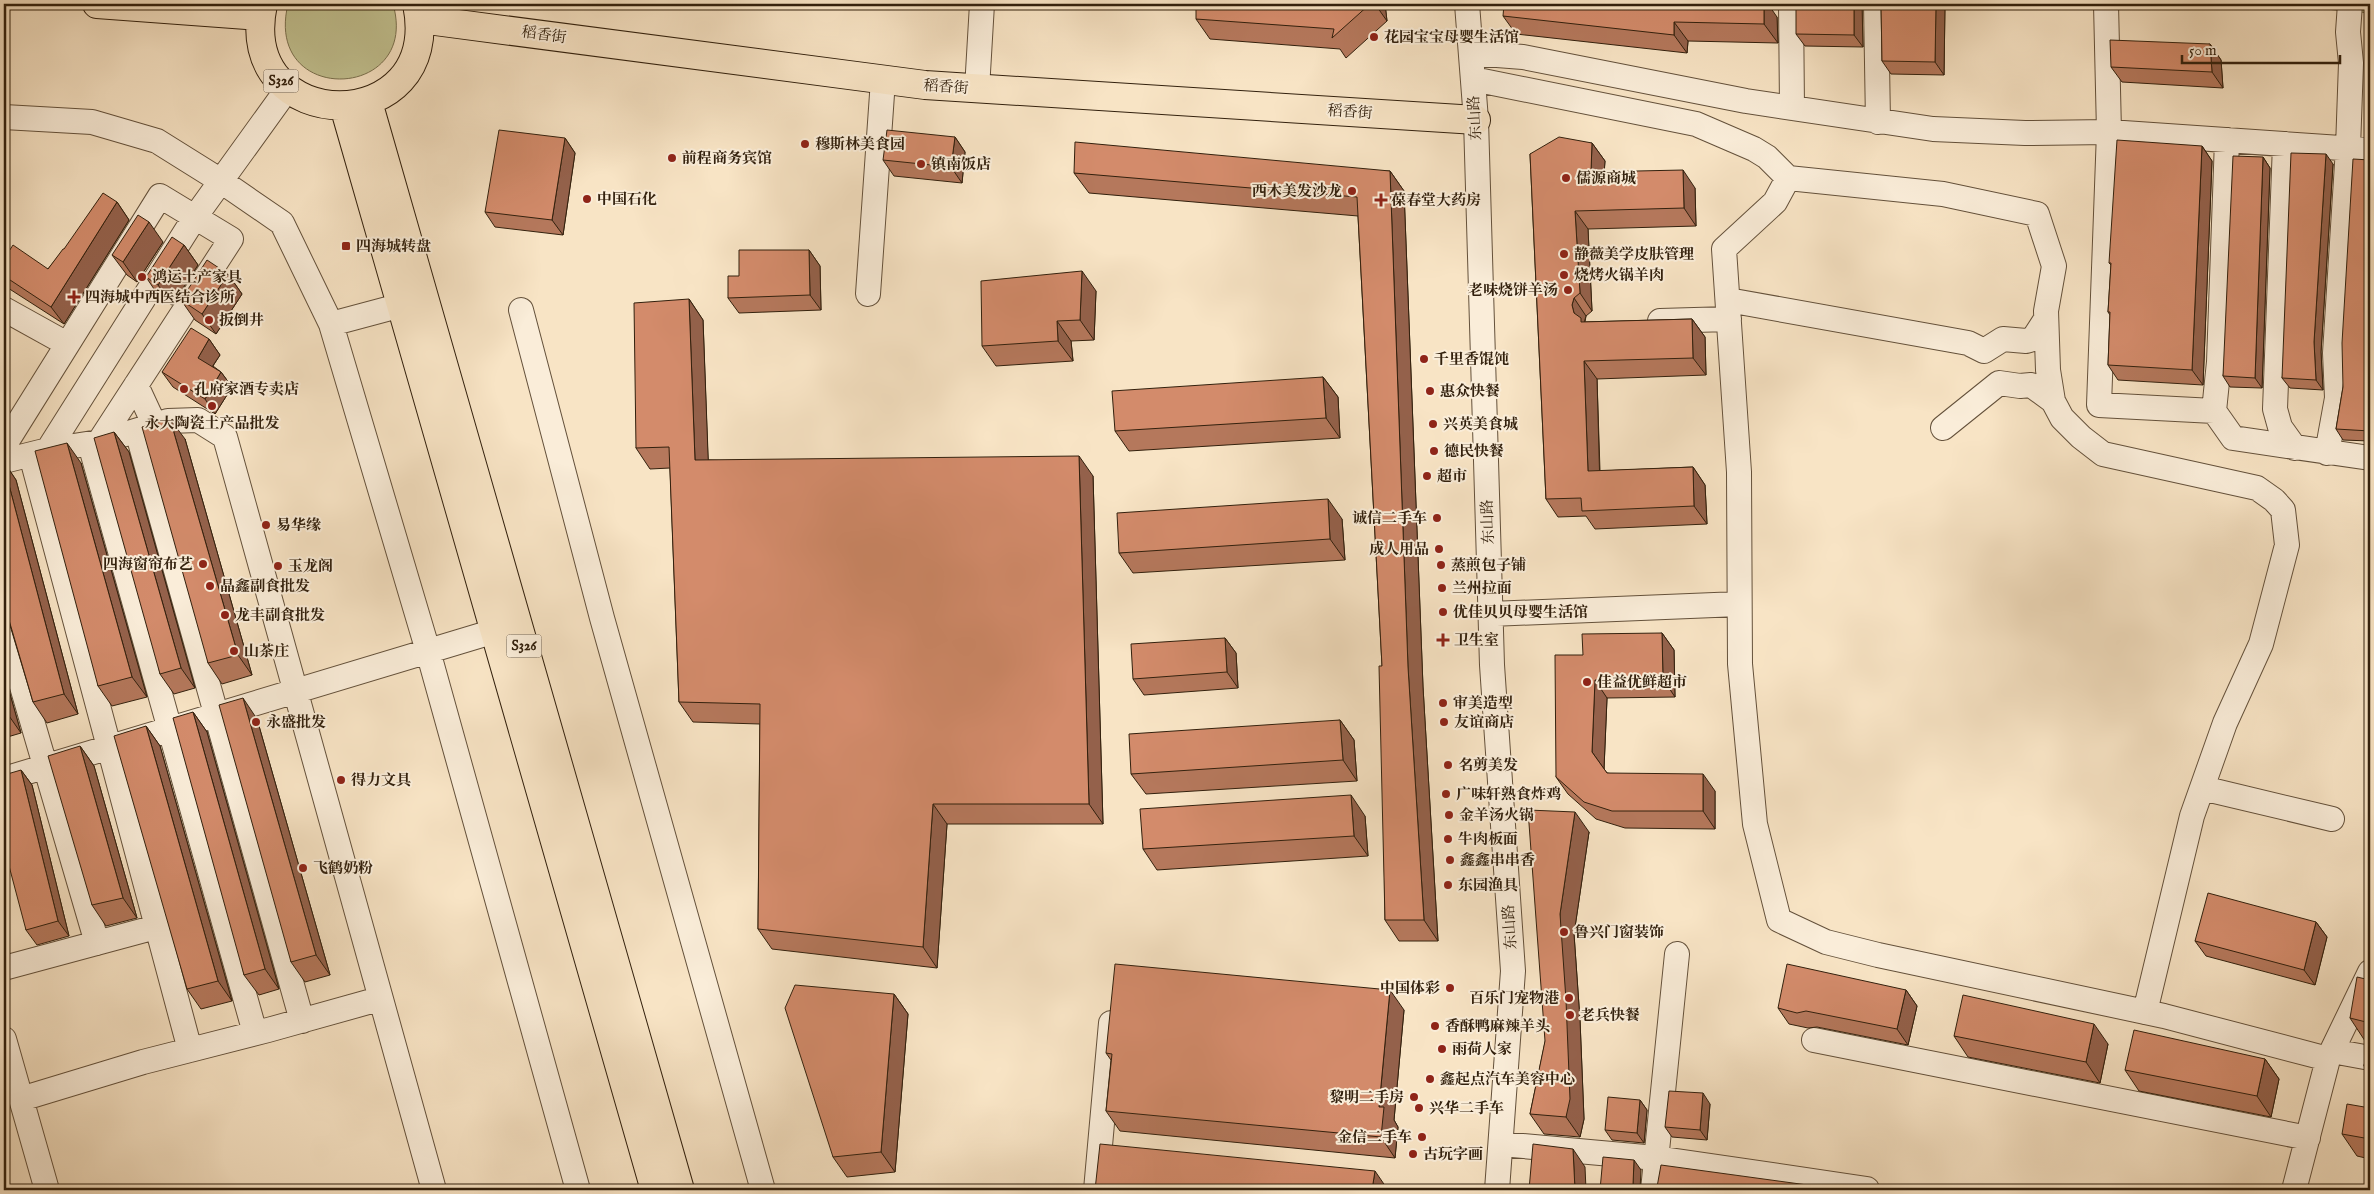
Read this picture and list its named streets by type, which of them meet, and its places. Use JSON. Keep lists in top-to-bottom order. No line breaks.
{"streets":{"main road":["稻香街","S326"],"street":["东山路"]},"crossings":[["稻香街","东山路"]],"places":{"other":["花园宝宝母婴生活馆","穆斯林美食园","前程商务宾馆","镇南饭店","儒源商城","西木美发沙龙","中国石化","静薇美学皮肤管理","烧烤火锅羊肉","鸿运土产家具","老味烧饼羊汤","扳倒井","千里香馄饨","孔府家酒专卖店","惠众快餐","永大陶瓷土产品批发","兴英美食城","德民快餐","超市","诚信二手车","易华缘","成人用品","四海窗帘布艺","蒸煎包子铺","玉龙阁","晶鑫副食批发","兰州拉面","优佳贝贝母婴生活馆","龙丰副食批发","山茶庄","佳益优鲜超市","审美造型","永盛批发","友谊商店","名剪美发","得力文具","广味轩熟食炸鸡","金羊汤火锅","牛肉板面","鑫鑫串串香","飞鹤奶粉","东园渔具","鲁兴门窗装饰","中国体彩","百乐门宠物港","老兵快餐","香酥鸭麻辣羊头","雨荷人家","鑫起点汽车美容中心","黎明二手房","兴华二手车","金信二手车","古玩字画"],"health":["葆春堂大药房","四海城中西医结合诊所","卫生室"],"transit":["四海城转盘"]},"scale_bar":"50 m"}
